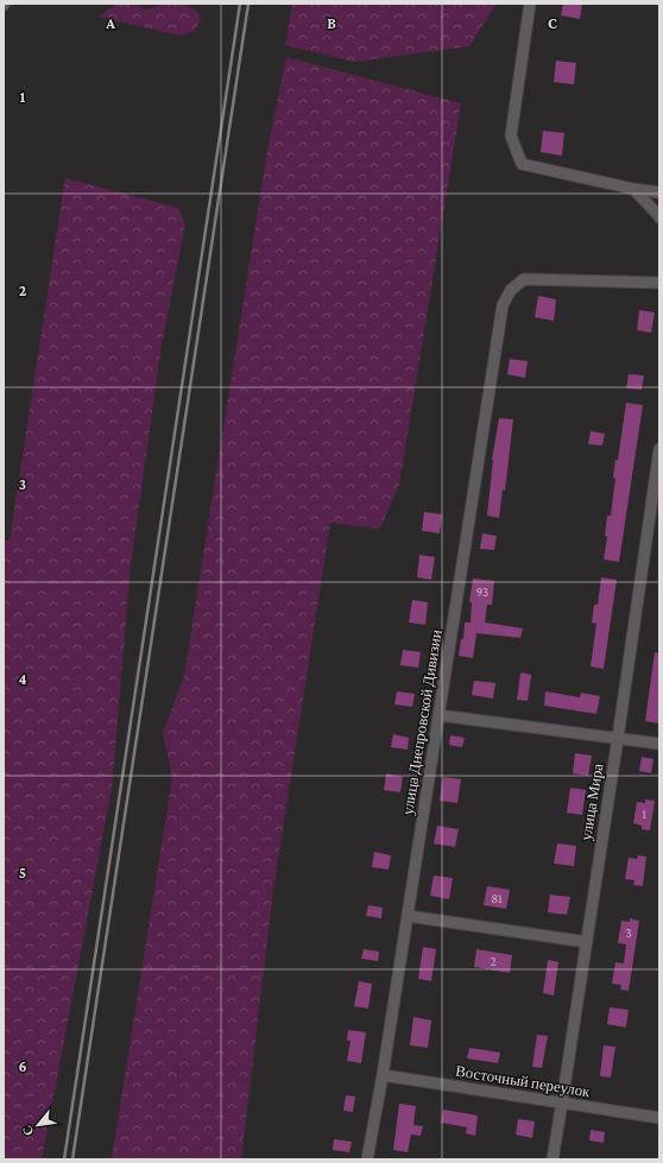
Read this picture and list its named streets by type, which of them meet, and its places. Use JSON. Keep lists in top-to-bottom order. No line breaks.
{"streets":{"street":["улица Днепровской Дивизии","улица Мира","Восточный переулок"]},"crossings":[["улица Днепровской Дивизии","Восточный переулок"],["улица Мира","Восточный переулок"]],"house_numbers":["93","1","81","3","2"],"north":"bottom left","grid":{"columns":["A","B","C"],"rows":["1","2","3","4","5","6"]}}
